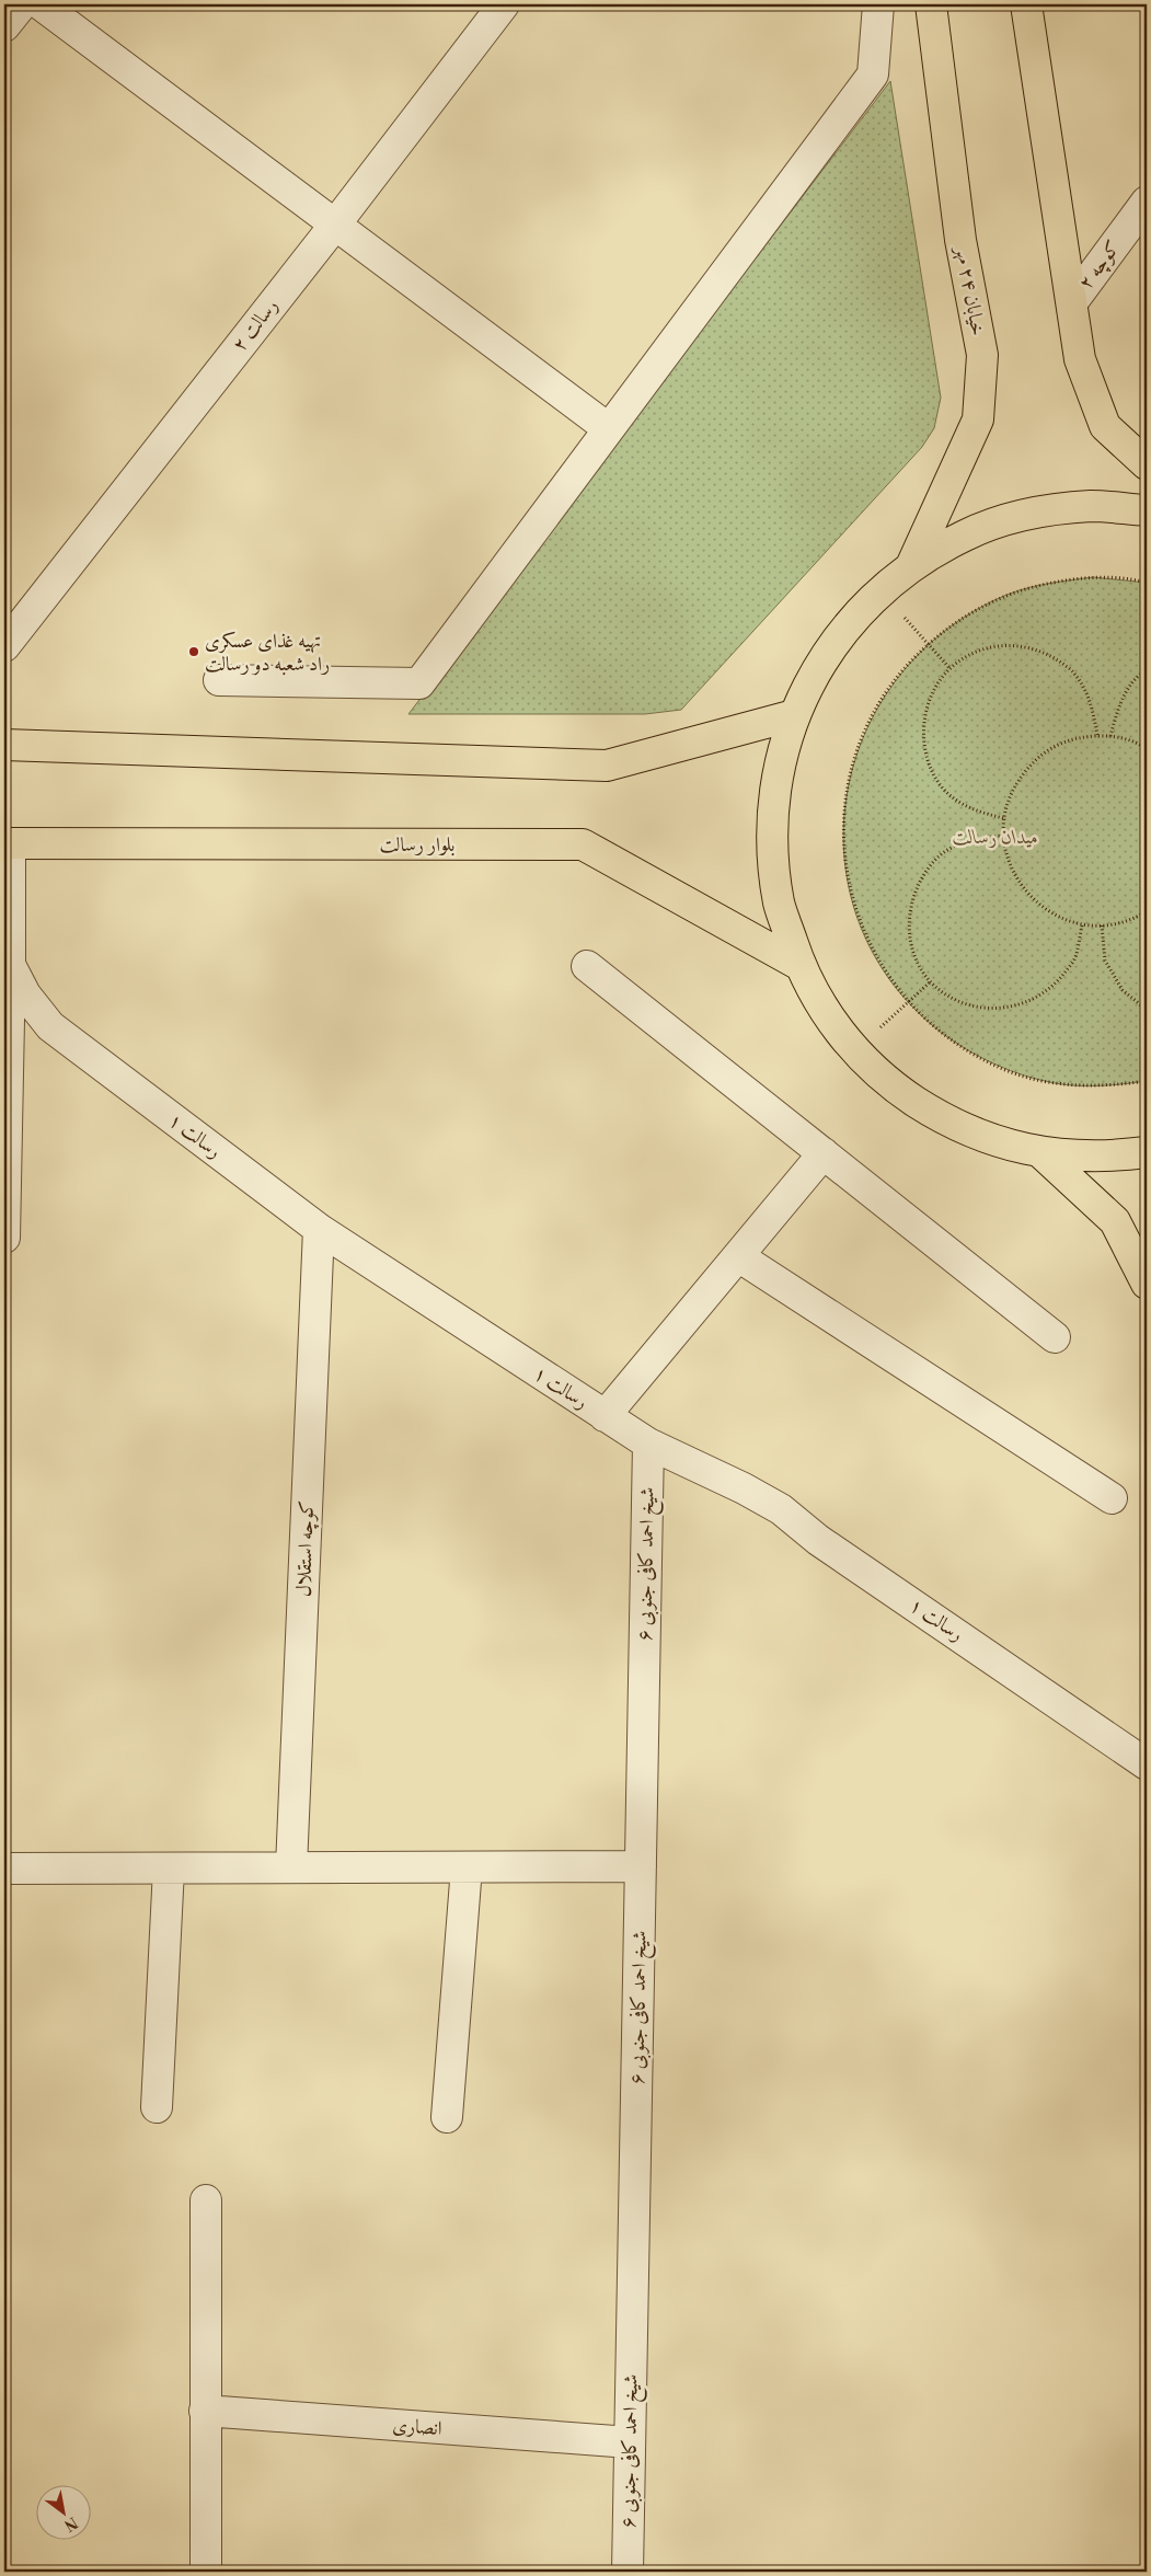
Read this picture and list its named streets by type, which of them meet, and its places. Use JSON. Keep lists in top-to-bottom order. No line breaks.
{"streets":{"main road":["خیابان ۲۴ مهر","بلوار رسالت"],"street":["کوچه ۲","رسالت ۲","رسالت ۱","کوچه استقلال","شیخ احمد کافی جنوبی ۶","انصاری"]},"crossings":[["رسالت ۱","کوچه استقلال"],["رسالت ۱","شیخ احمد کافی جنوبی ۶"],["شیخ احمد کافی جنوبی ۶","انصاری"]],"parks":["میدان رسالت"],"places":["تهیه غذای عسکری راد شعبه دو رسالت"],"north":"bottom right"}
